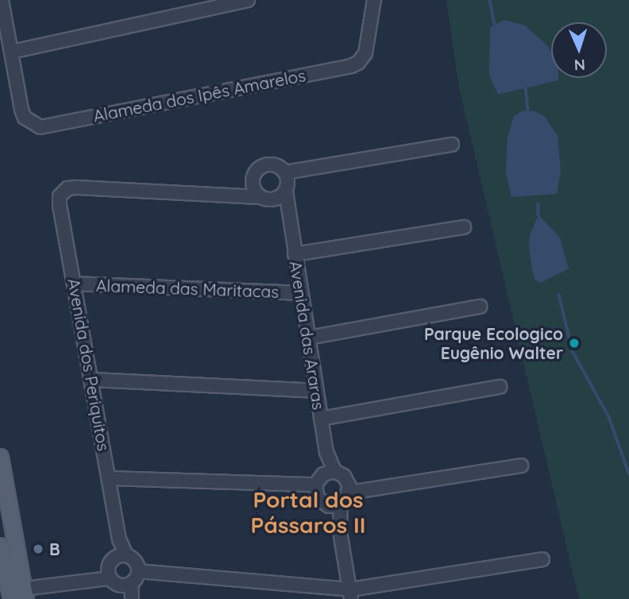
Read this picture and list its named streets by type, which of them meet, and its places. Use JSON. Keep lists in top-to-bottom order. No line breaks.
{"streets":{"street":["Alameda dos Ipês Amarelos","Alameda das Maritacas","Avenida das Araras","Avenida dos Periquitos"]},"crossings":[["Alameda das Maritacas","Avenida das Araras"],["Alameda das Maritacas","Avenida dos Periquitos"],["Avenida das Araras","Avenida dos Periquitos"]],"districts":["Portal dos Pássaros II"],"places":["Parque Ecologico Eugênio Walter","B"],"north":"bottom"}
